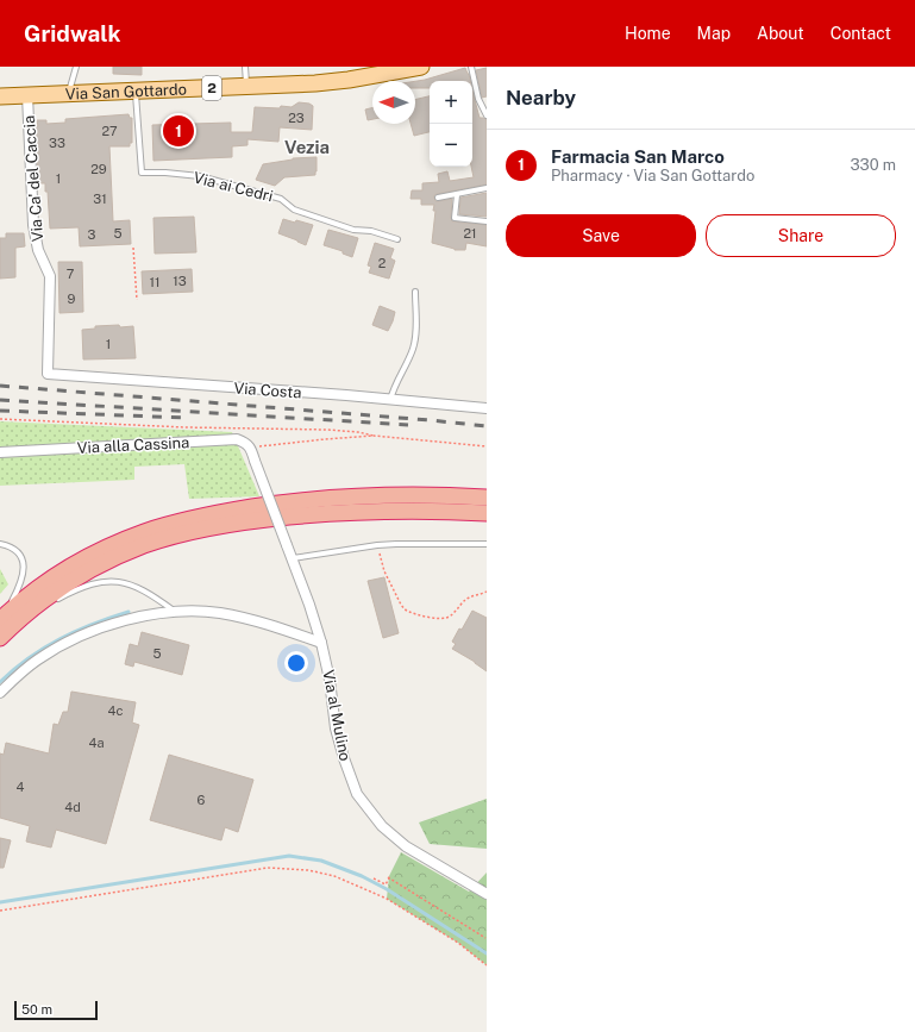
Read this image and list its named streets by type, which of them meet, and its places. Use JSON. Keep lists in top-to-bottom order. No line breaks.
{"streets":{"main road":["2","Via San Gottardo"],"street":["Via Ca' del Caccia","Via Costa","Via alla Cassina","Via al Mulino"],"lane":["Via ai Cedri"]},"crossings":[["Via San Gottardo","Via Ca' del Caccia"],["Via San Gottardo","Via ai Cedri"],["Via Ca' del Caccia","Via Costa"],["Via alla Cassina","Via al Mulino"]],"districts":["Vezia"],"house_numbers":["23","27","33","29","1","31","5","21","3","2","7","13","11","9","1","5","4c","4a","4","6","4d"],"scale_bar":"50 m","north":"left","page":{"header":"Gridwalk","nav":["Home","Map","About","Contact"],"heading":"Nearby","map_buttons":["+","−"],"pins":"1","list":[{"mark":"1","name":"Farmacia San Marco","note":"Pharmacy · Via San Gottardo","value":"330 m"}],"buttons":["Save","Share"],"scale":"50 m"}}
